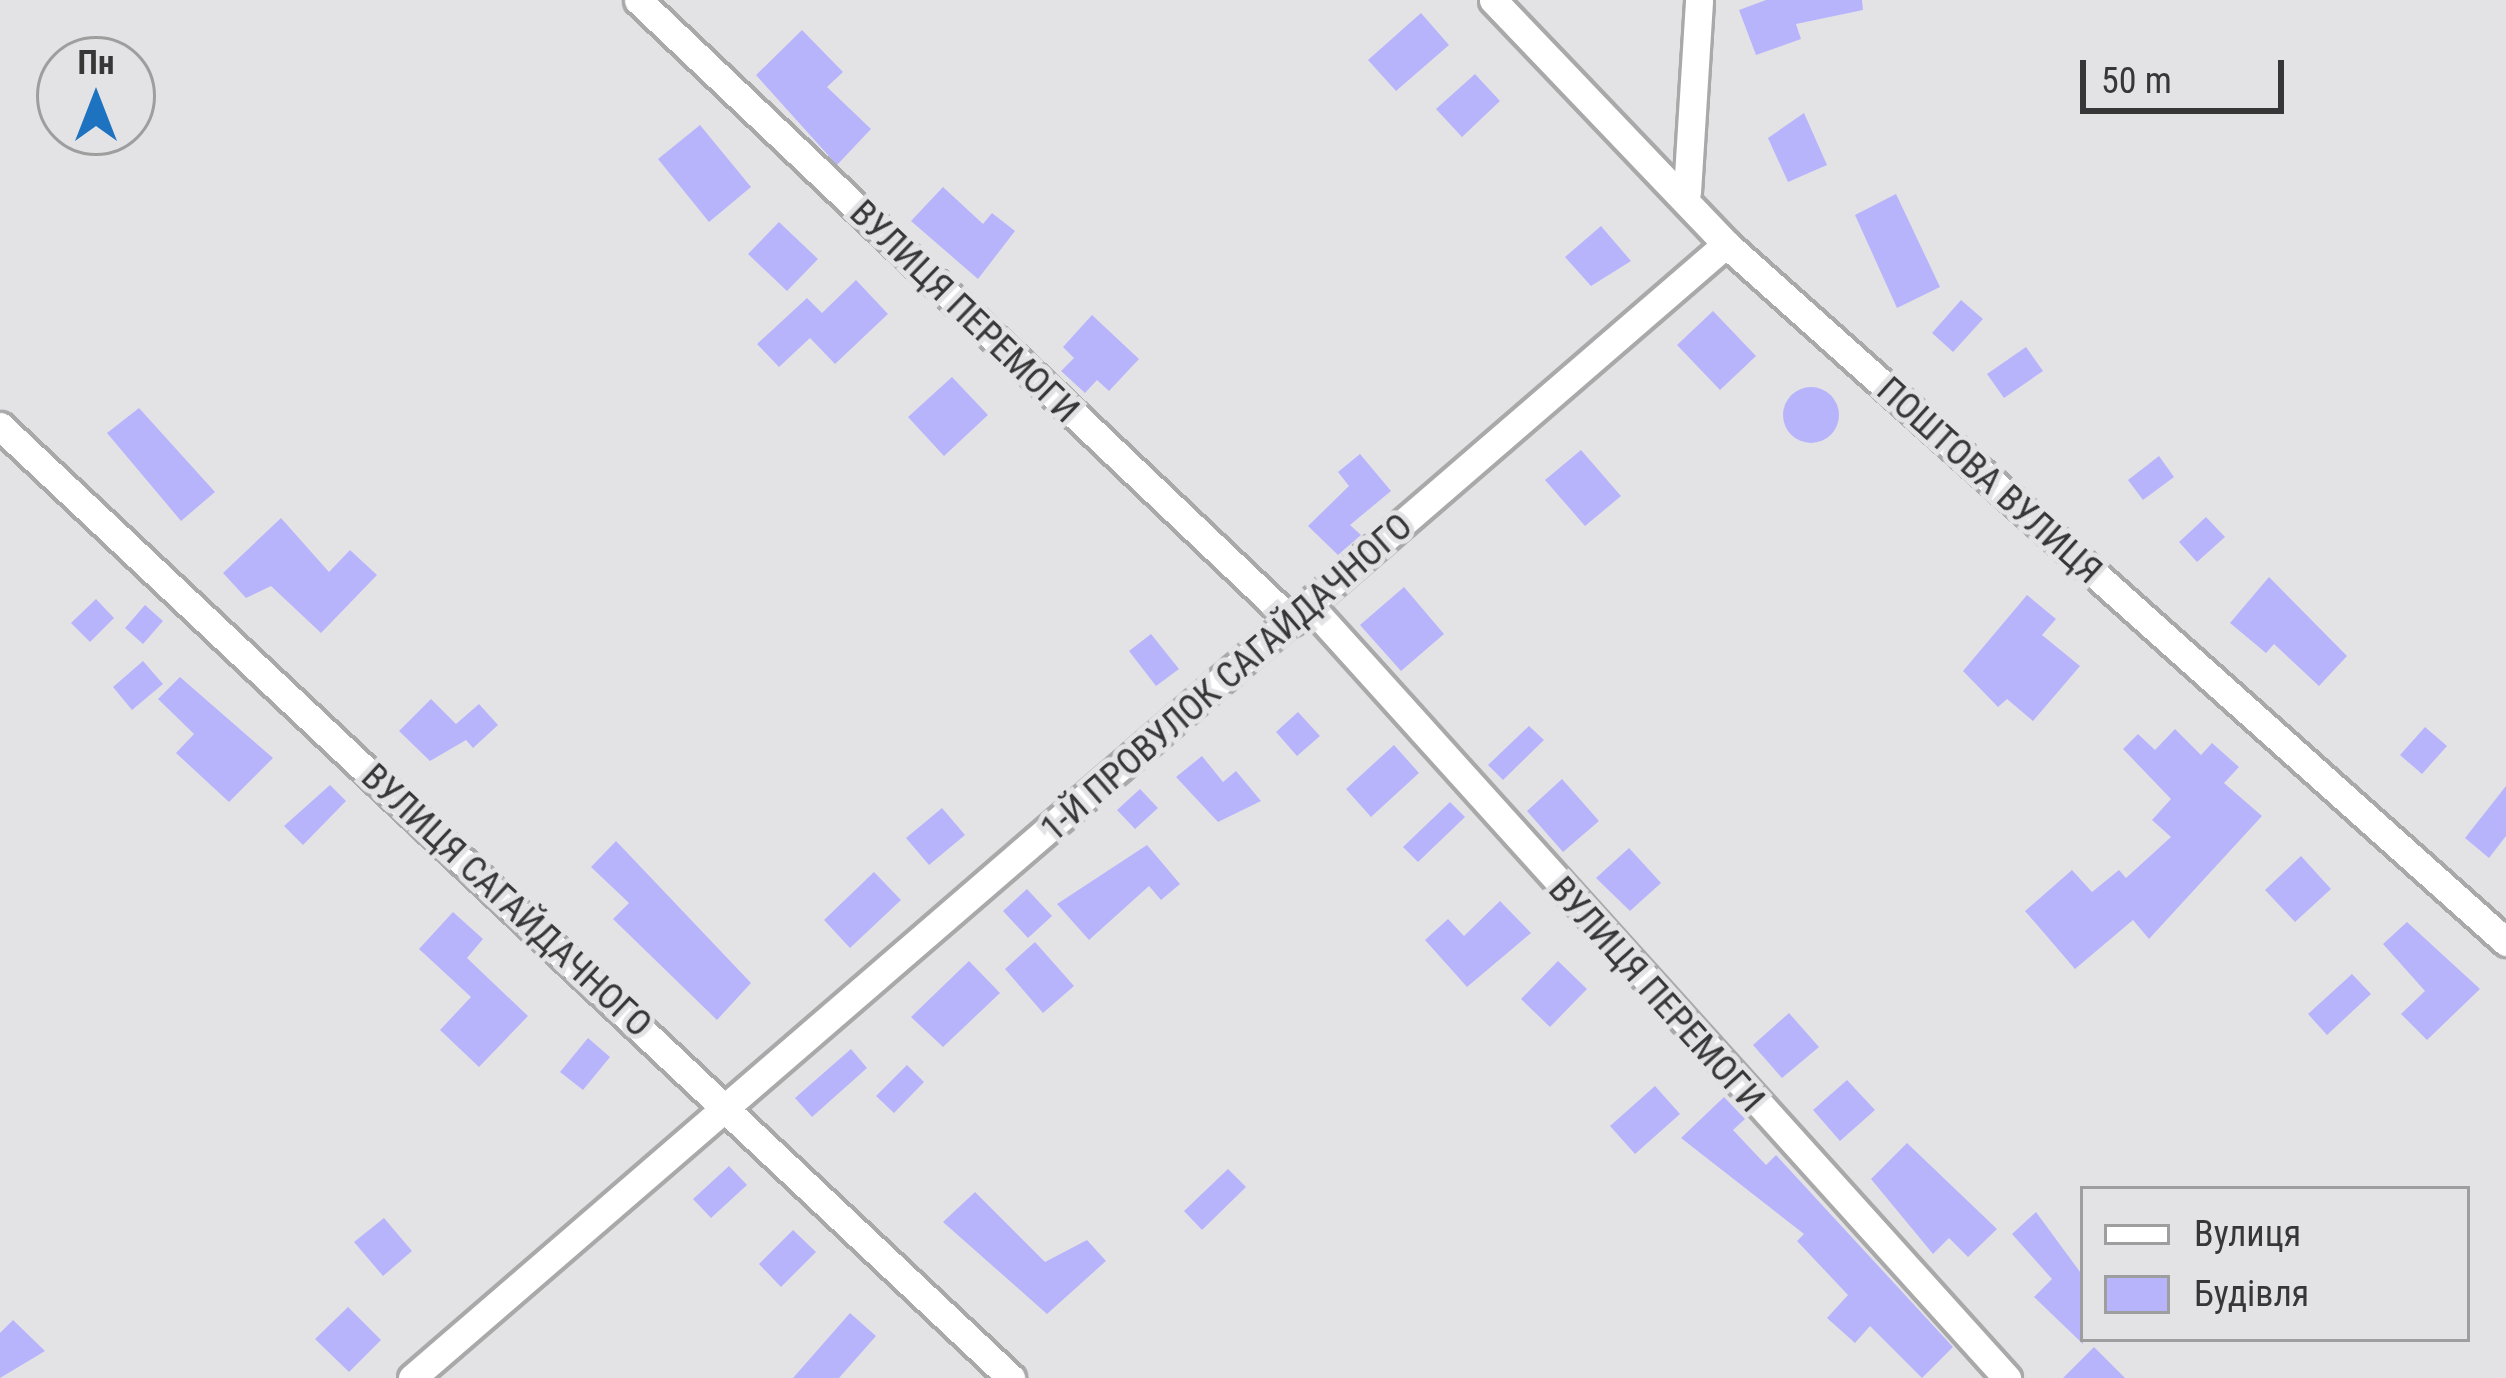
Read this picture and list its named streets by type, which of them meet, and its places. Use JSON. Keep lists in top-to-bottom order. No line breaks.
{"streets":{"street":["ВУЛИЦЯ ПЕРЕМОГИ","ПОШТОВА ВУЛИЦЯ","1-Й ПРОВУЛОК САГАЙДАЧНОГО","ВУЛИЦЯ САГАЙДАЧНОГО"]},"crossings":[["ВУЛИЦЯ ПЕРЕМОГИ","1-Й ПРОВУЛОК САГАЙДАЧНОГО"],["ПОШТОВА ВУЛИЦЯ","1-Й ПРОВУЛОК САГАЙДАЧНОГО"],["1-Й ПРОВУЛОК САГАЙДАЧНОГО","ВУЛИЦЯ САГАЙДАЧНОГО"]],"legend":["Вулиця","Будівля"],"scale_bar":"50 m","north":"top"}
